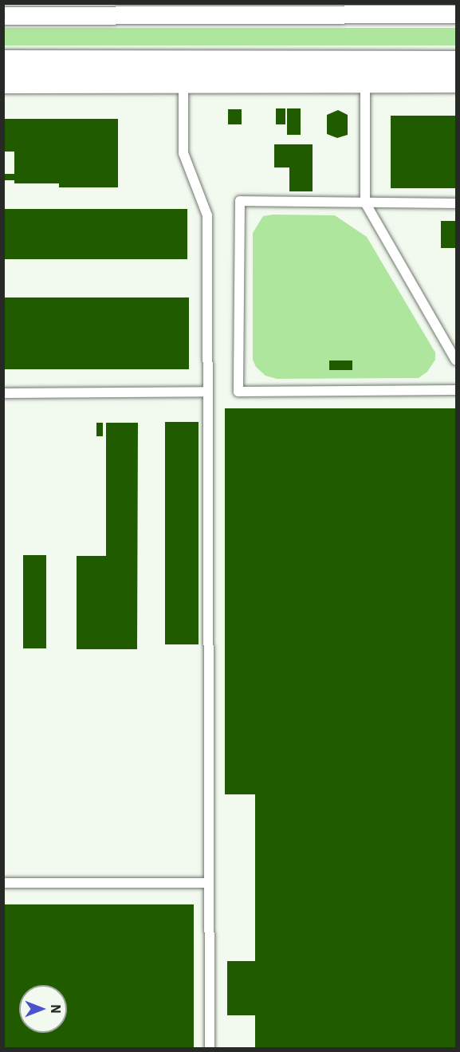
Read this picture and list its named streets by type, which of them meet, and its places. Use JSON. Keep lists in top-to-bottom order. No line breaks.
{"north":"right"}
